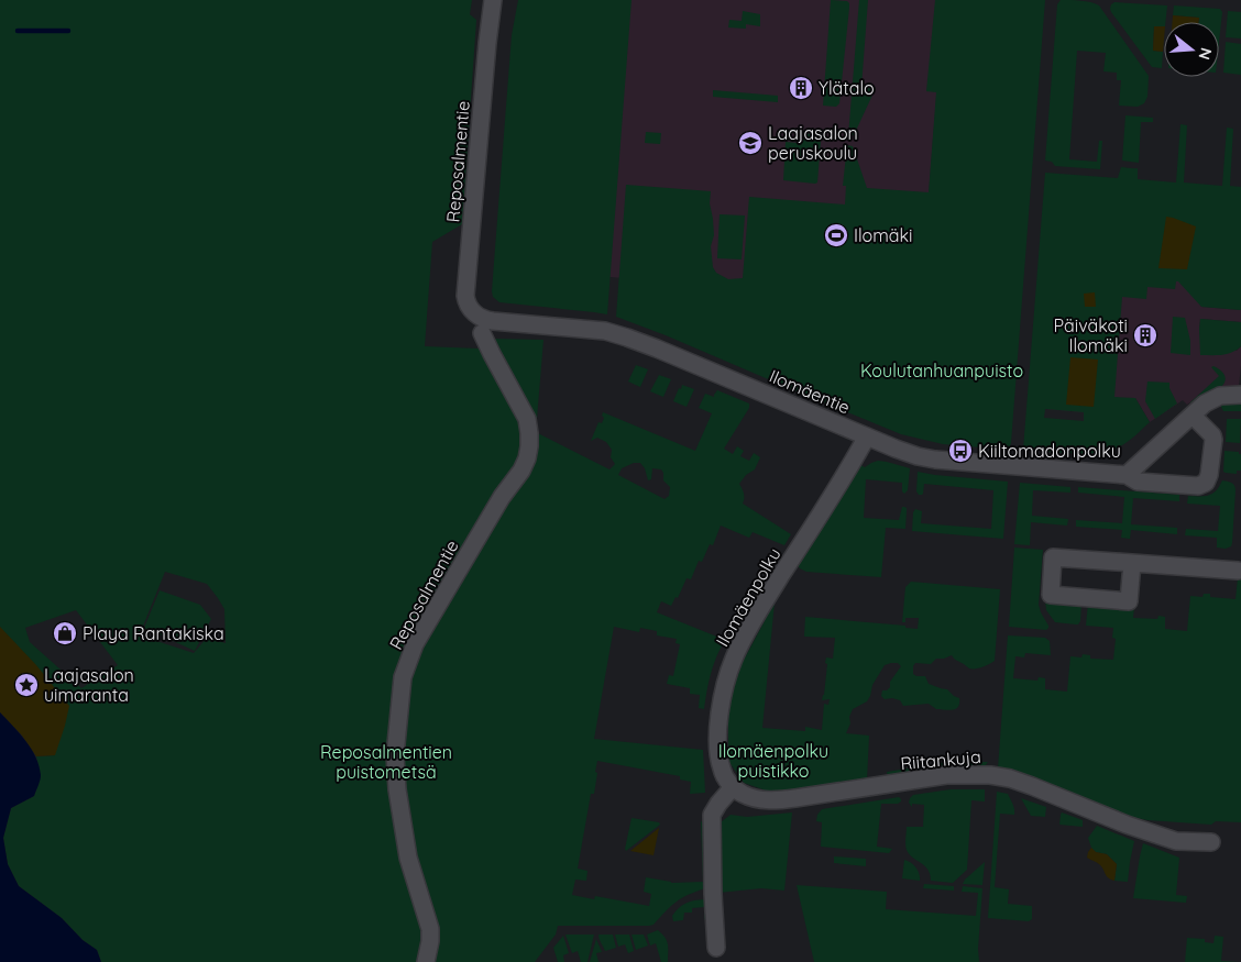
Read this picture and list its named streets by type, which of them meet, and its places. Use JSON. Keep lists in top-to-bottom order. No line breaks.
{"streets":{"street":["Reposalmentie","Ilomäentie","Ilomäenpolku","Riitankuja"]},"crossings":[["Reposalmentie","Ilomäentie"],["Ilomäentie","Ilomäenpolku"],["Ilomäenpolku","Riitankuja"]],"parks":["Koulutanhuanpuisto","Ilomäenpolku puistikko","Reposalmentien puistometsä"],"places":{"building":["Ylätalo","Päiväkoti Ilomäki"],"school or university":["Laajasalon peruskoulu"],"sports":["Ilomäki"],"bus stop":["Kiiltomadonpolku"],"shop":["Playa Rantakiska"],"place":["Laajasalon uimaranta"]},"north":"right"}
